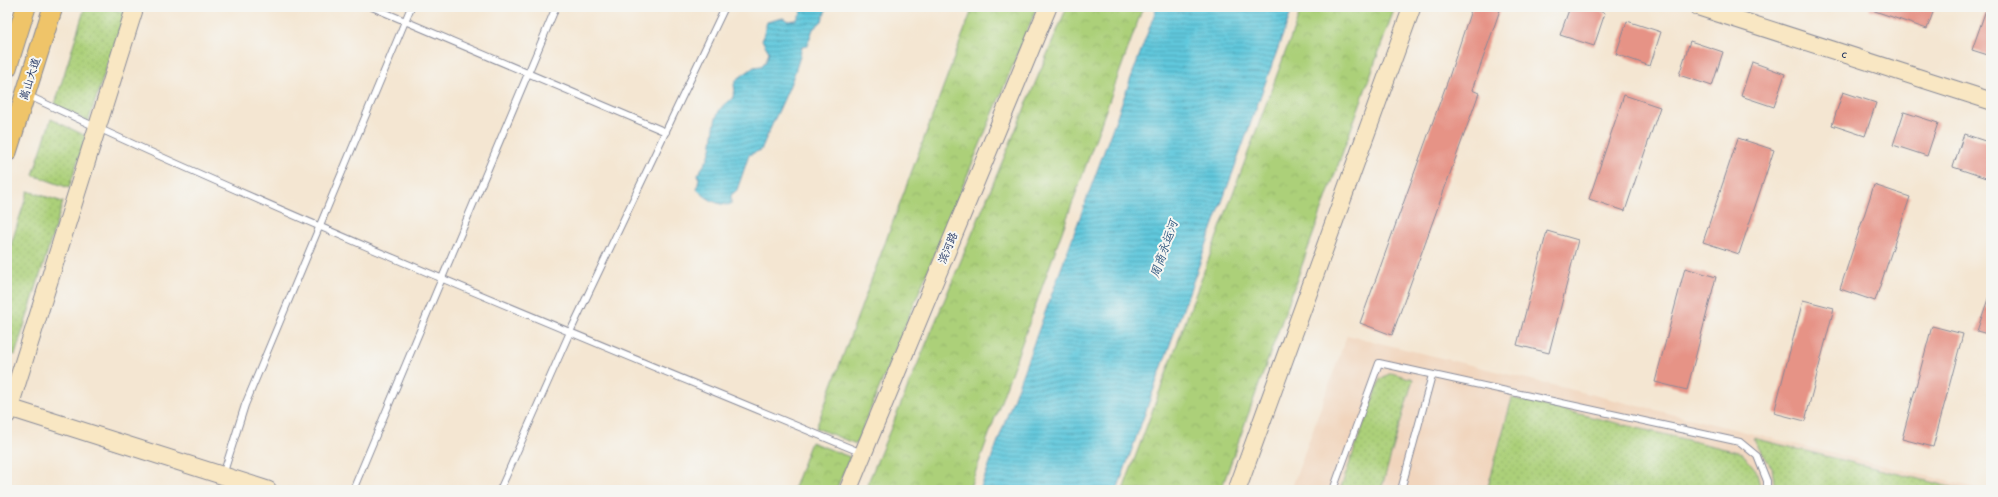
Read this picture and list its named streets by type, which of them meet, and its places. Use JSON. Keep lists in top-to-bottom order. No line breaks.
{"streets":{"main road":["嵩山大道"],"street":["c","滨河路"]},"water":["周商永运河"]}
